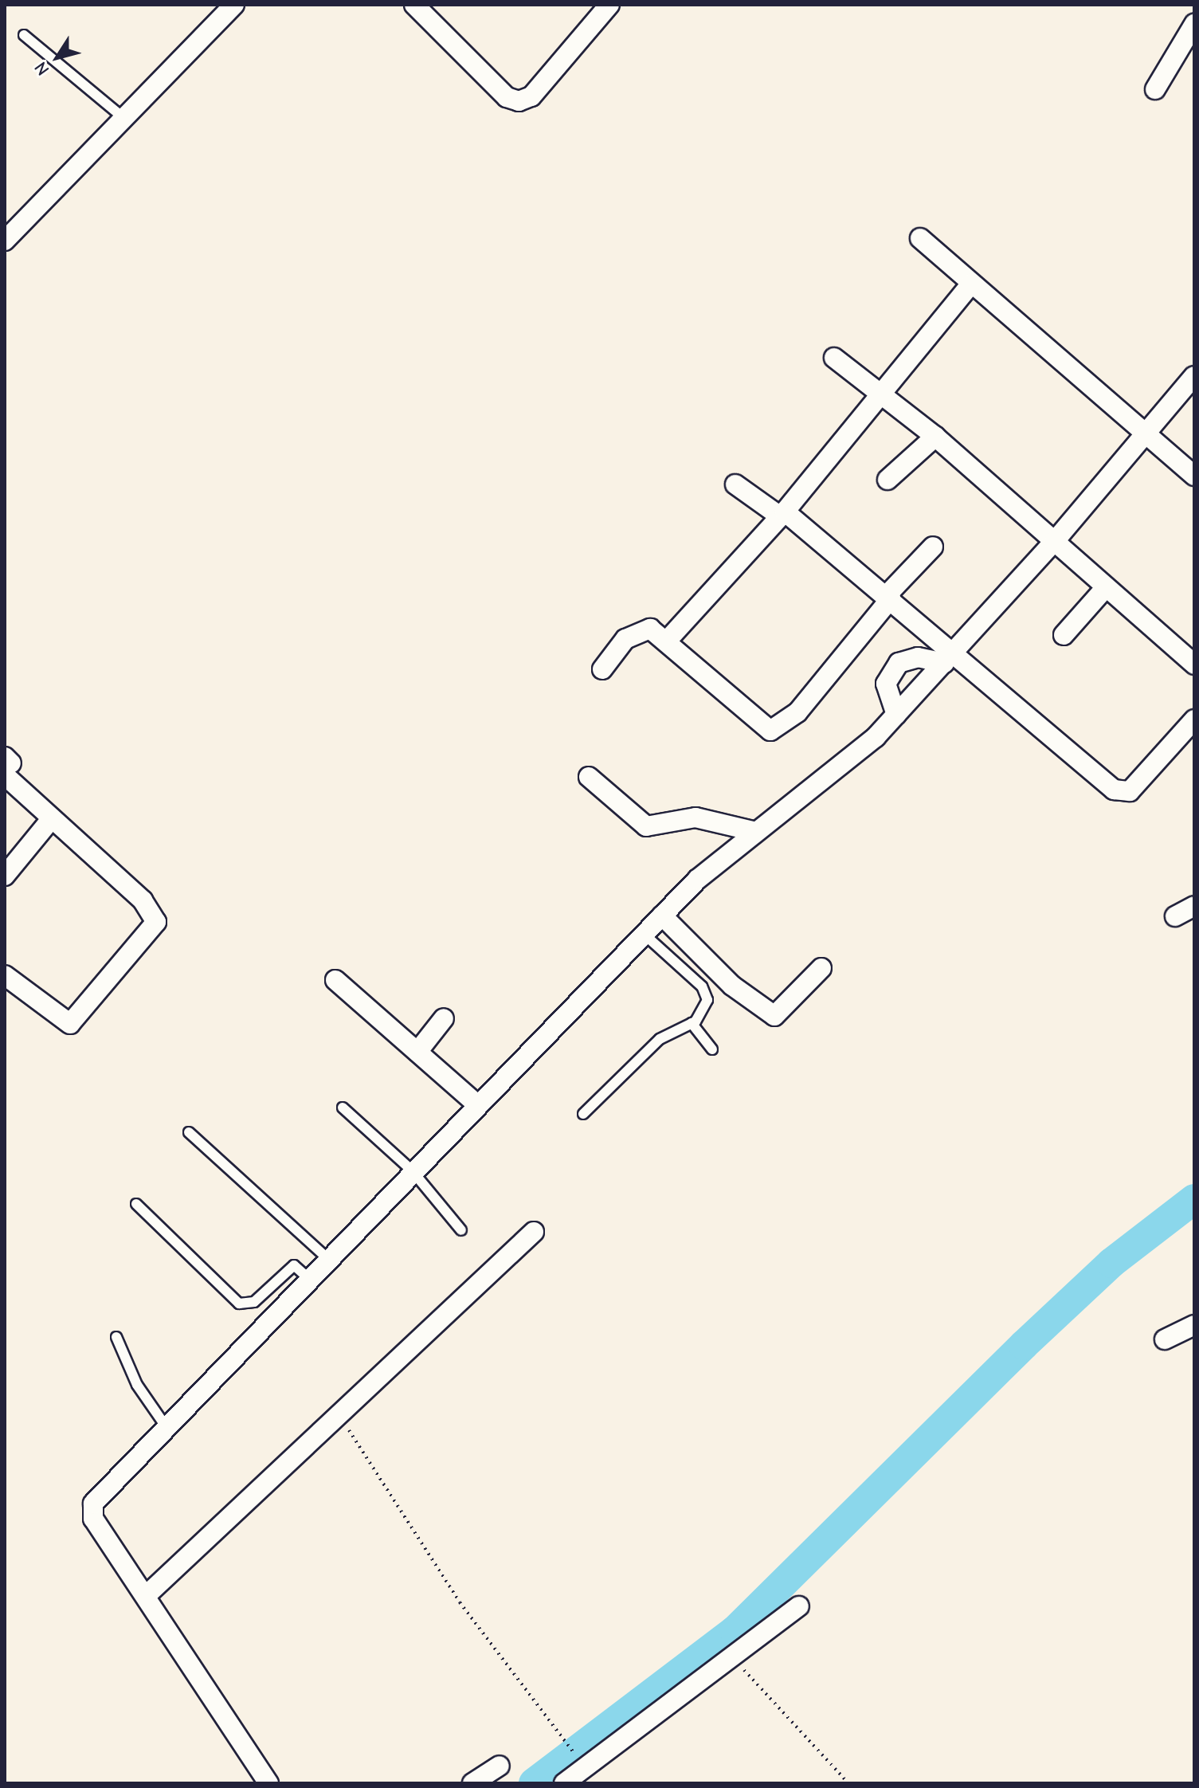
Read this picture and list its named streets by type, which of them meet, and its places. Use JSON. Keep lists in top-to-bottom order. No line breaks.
{"north":"bottom left"}
